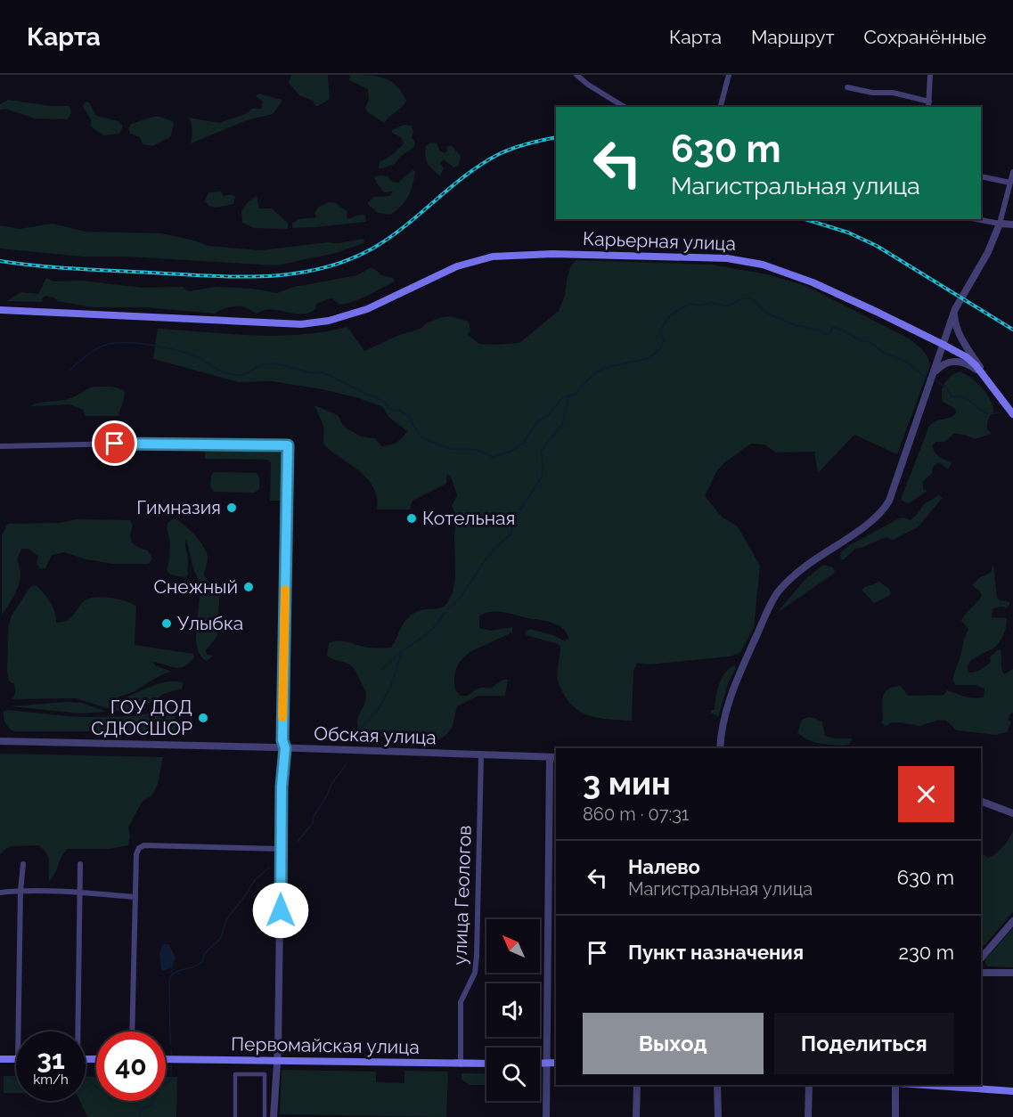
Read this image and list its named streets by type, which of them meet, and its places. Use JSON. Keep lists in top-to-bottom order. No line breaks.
{"streets":{"main road":["Карьерная улица","Первомайская улица"],"street":["Обская улица","улица Геологов"]},"crossings":[["Обская улица","улица Геологов"],["улица Геологов","Первомайская улица"]],"places":["Гимназия","Котельная","Снежный","Улыбка","ГОУ ДОД СДЮСШОР"],"north":"top left","page":{"header":"Карта","nav":["Карта","Маршрут","Сохранённые"],"turn":["630 m","Магистральная улица"],"heading":["3 мин","860 m · 07:31"],"list":[{"name":"Налево","note":"Магистральная улица","value":"630 m"},{"name":"Пункт назначения","value":"230 m"}],"buttons":["Выход","Поделиться"],"speed":"31 km/h","limit":"40"}}
